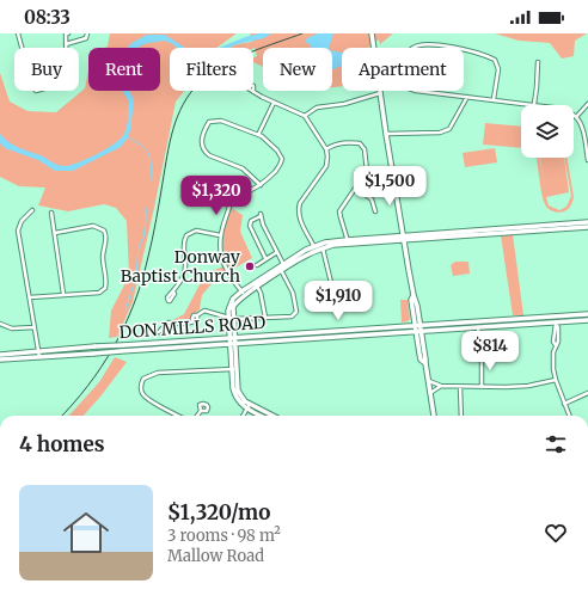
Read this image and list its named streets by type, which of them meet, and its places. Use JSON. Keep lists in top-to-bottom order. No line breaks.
{"streets":{"main road":["DON MILLS ROAD"]},"places":["Donway Baptist Church"],"page":{"status":"08:33","chip":["Buy","Rent","Filters","New","Apartment"],"price":["$1,500","$1,320","$1,910","$814"],"heading":"4 homes","list":[{"name":"$1,320/mo","note":"3 rooms · 98 m² · Mallow Road"}]}}
